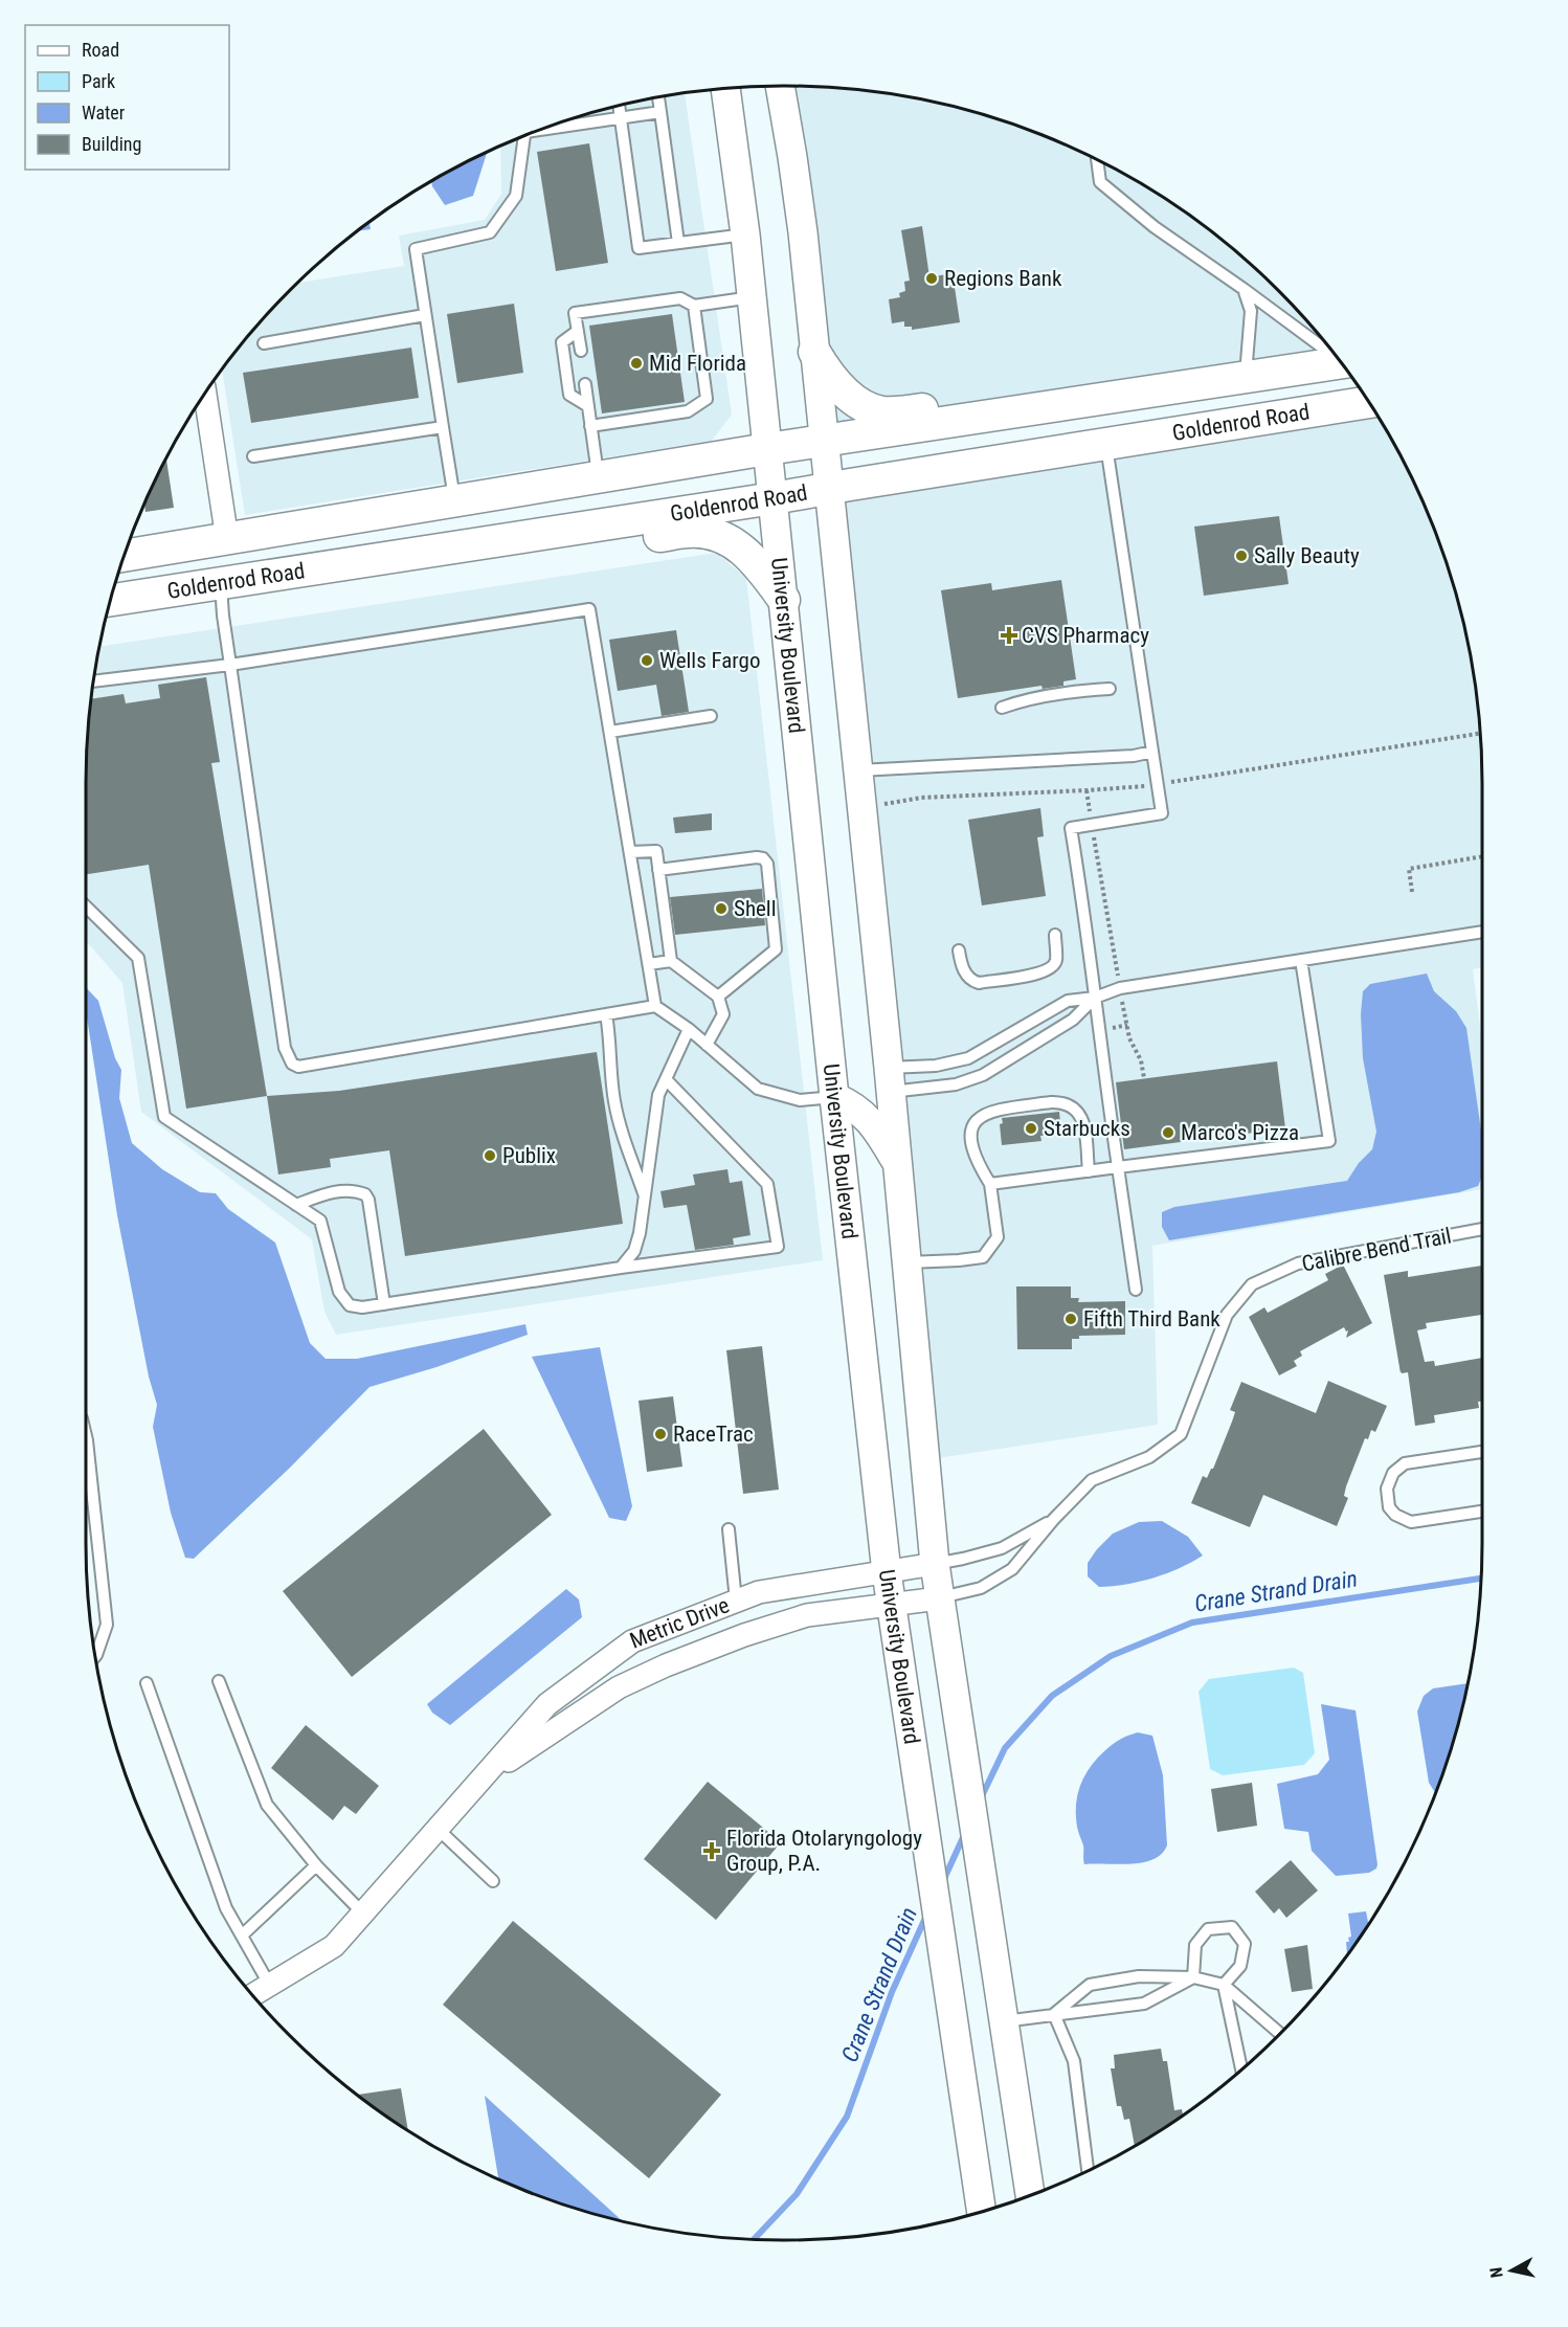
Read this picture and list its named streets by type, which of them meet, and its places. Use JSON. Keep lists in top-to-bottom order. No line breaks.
{"streets":{"main road":["Goldenrod Road"],"street":["University Boulevard","Metric Drive"],"lane":["Calibre Bend Trail"]},"crossings":[["Goldenrod Road","University Boulevard"],["University Boulevard","Metric Drive"],["Calibre Bend Trail","Metric Drive"]],"water":["Crane Strand Drain"],"places":{"other":["Regions Bank","Mid Florida","Sally Beauty","Wells Fargo","Shell","Starbucks","Marco's Pizza","Publix","Fifth Third Bank","RaceTrac"],"health":["CVS Pharmacy","Florida Otolaryngology Group, P.A."]},"legend":["Road","Park","Water","Building"],"north":"left"}
